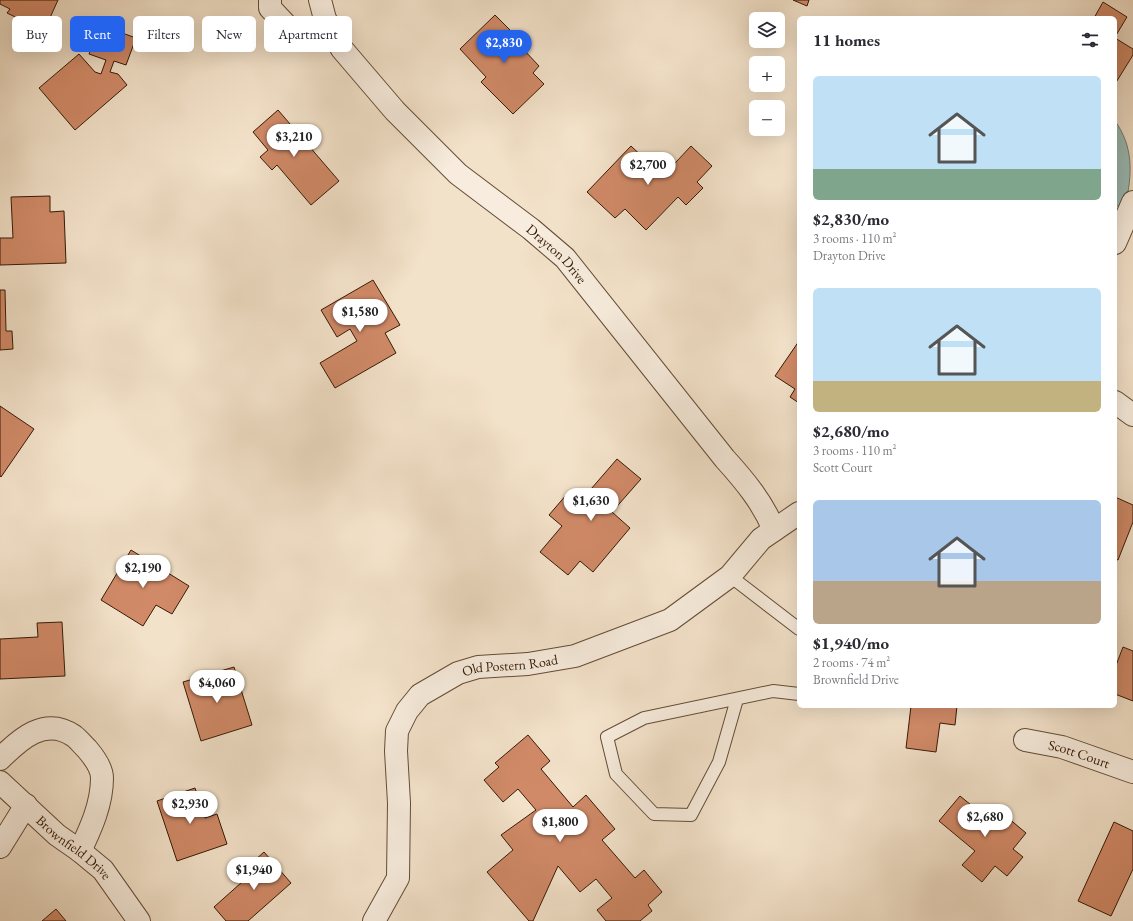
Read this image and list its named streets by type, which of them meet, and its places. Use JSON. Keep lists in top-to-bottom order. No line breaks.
{"streets":{"street":["Drayton Drive","Old Postern Road","Scott Court","Brownfield Drive"]},"crossings":[["Drayton Drive","Old Postern Road"]],"page":{"map_buttons":["+","−"],"chip":["Buy","Rent","Filters","New","Apartment"],"heading":"11 homes","price":["$2,830","$3,210","$2,700","$1,580","$1,630","$2,190","$4,060","$2,930","$2,680","$1,800","$1,940"],"list":[{"name":"$2,830/mo","note":"3 rooms · 110 m² · Drayton Drive"},{"name":"$2,680/mo","note":"3 rooms · 110 m² · Scott Court"},{"name":"$1,940/mo","note":"2 rooms · 74 m² · Brownfield Drive"}]}}
